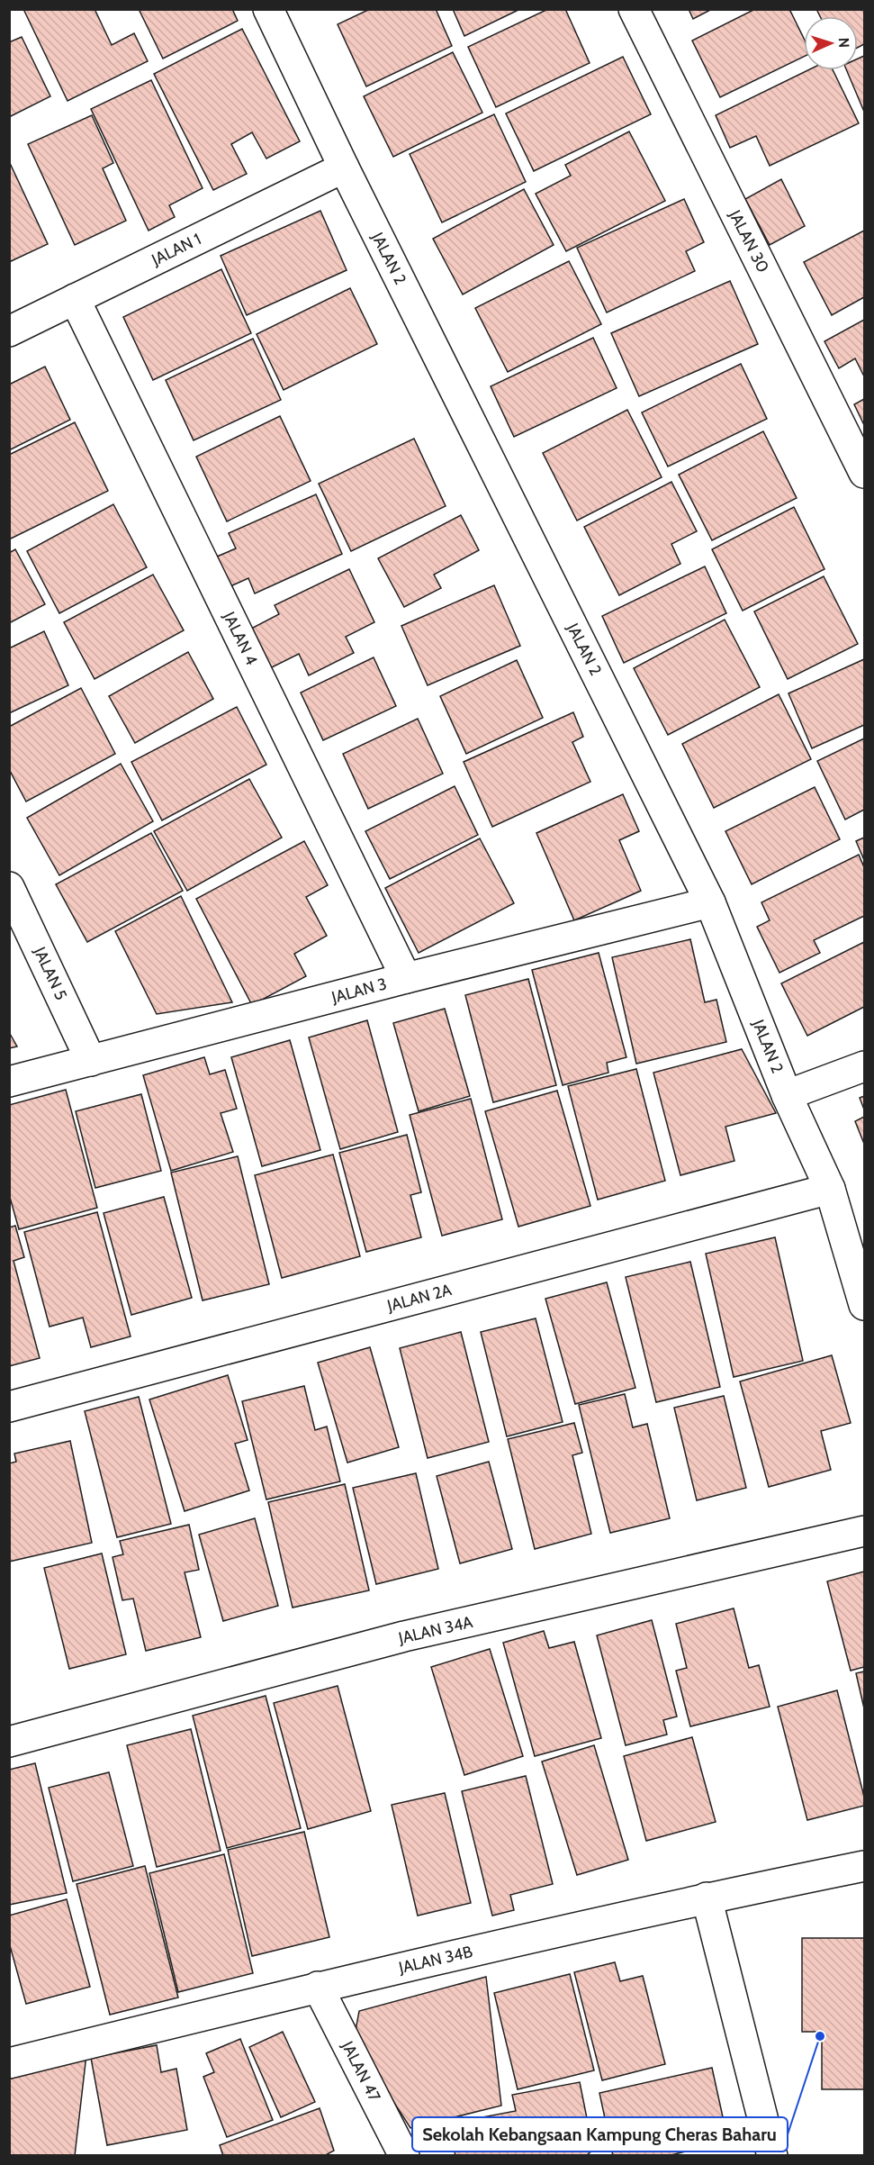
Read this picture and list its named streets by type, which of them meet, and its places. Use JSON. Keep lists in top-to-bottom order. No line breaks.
{"streets":{"street":["JALAN 30","JALAN 1","JALAN 2","JALAN 4","JALAN 5","JALAN 3","JALAN 2A","JALAN 34A","JALAN 34B","JALAN 47"]},"crossings":[["JALAN 1","JALAN 2"],["JALAN 1","JALAN 4"],["JALAN 2","JALAN 3"],["JALAN 2","JALAN 2A"],["JALAN 4","JALAN 3"],["JALAN 5","JALAN 3"],["JALAN 34B","JALAN 47"]],"places":["Sekolah Kebangsaan Kampung Cheras Baharu"],"north":"right"}
